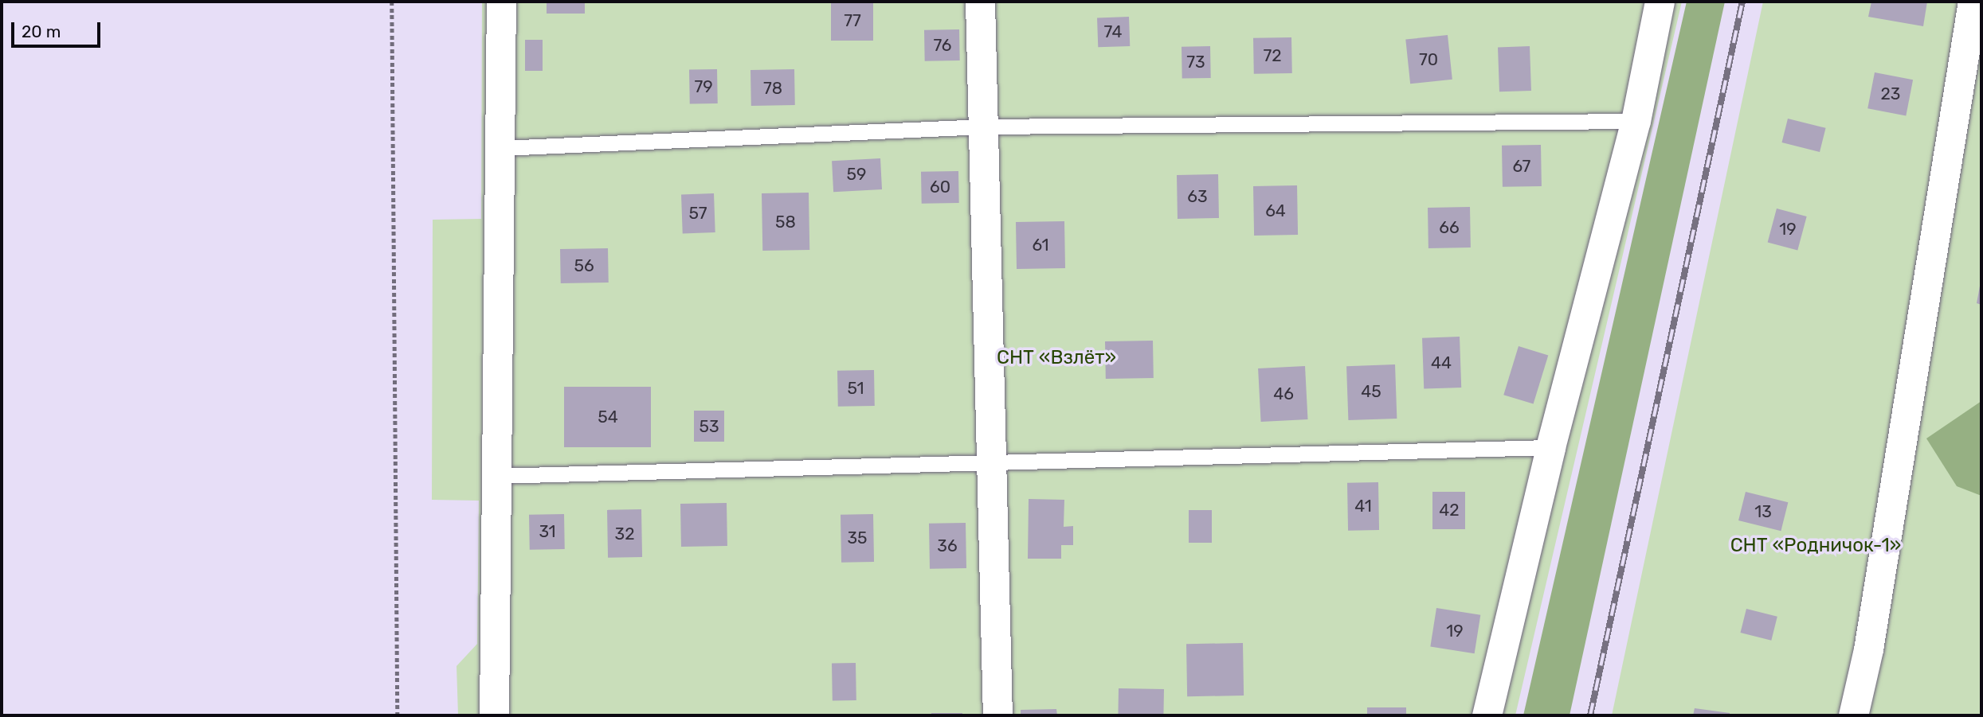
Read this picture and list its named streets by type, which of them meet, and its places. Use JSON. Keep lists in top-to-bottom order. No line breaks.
{"parks":["СНТ «Взлёт»","СНТ «Родничок-1»"],"house_numbers":["77","74","76","72","70","73","79","78","23","67","59","60","63","64","57","58","66","19","61","56","44","51","45","46","54","53","41","42","13","31","32","35","36","19"],"scale_bar":"20 m"}
